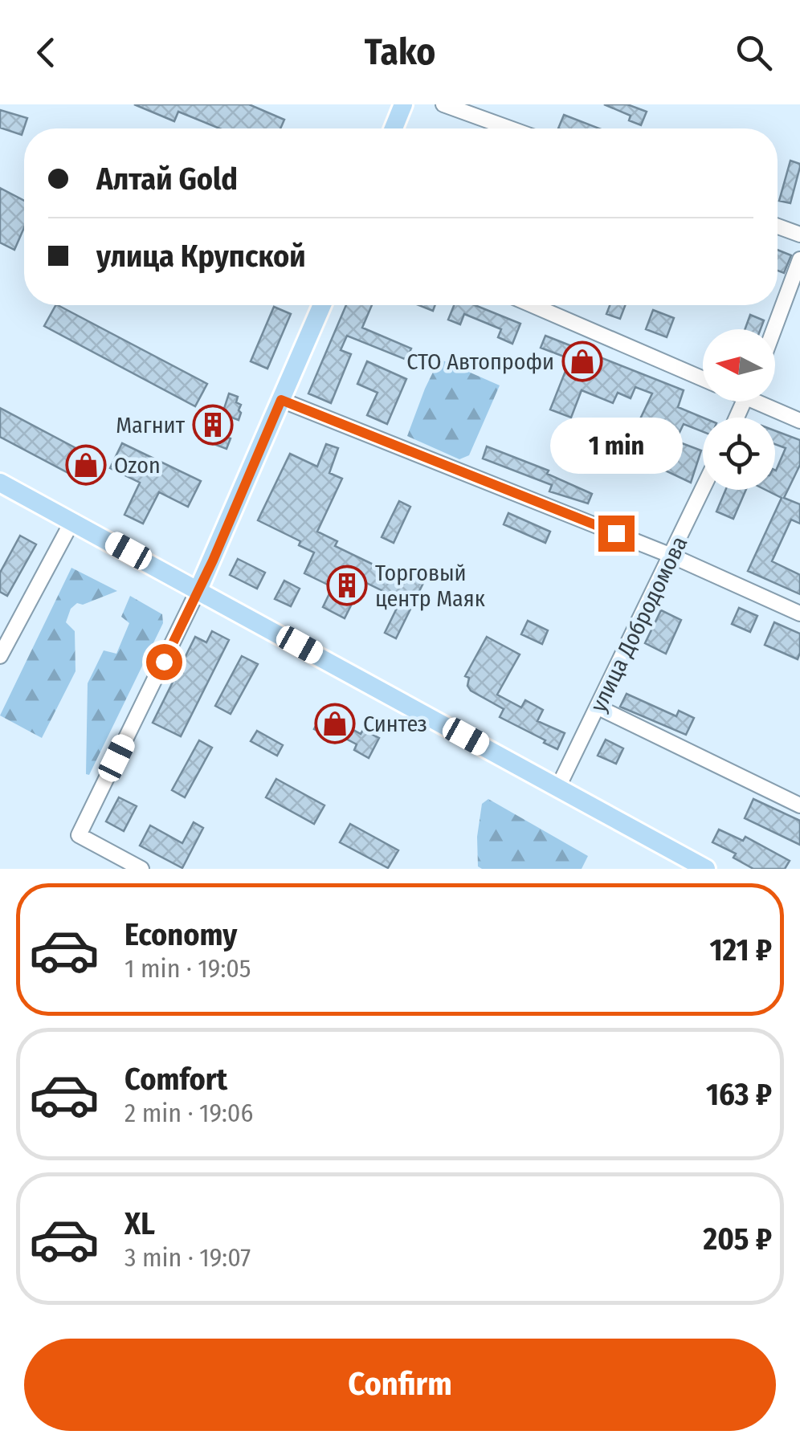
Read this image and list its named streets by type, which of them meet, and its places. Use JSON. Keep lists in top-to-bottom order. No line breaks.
{"streets":{"street":["улица Добродомова"]},"places":{"shop":["СТО Автопрофи","Ozon","Синтез"],"building":["Магнит","Торговый центр Маяк"]},"north":"left","page":{"header":"Tako","banner":["Алтай Gold","улица Крупской"],"bubble":"1 min","list":[{"name":"Economy","note":"1 min · 19:05","value":"121 ₽"},{"name":"Comfort","note":"2 min · 19:06","value":"163 ₽"},{"name":"XL","note":"3 min · 19:07","value":"205 ₽"}],"buttons":"Confirm"}}
